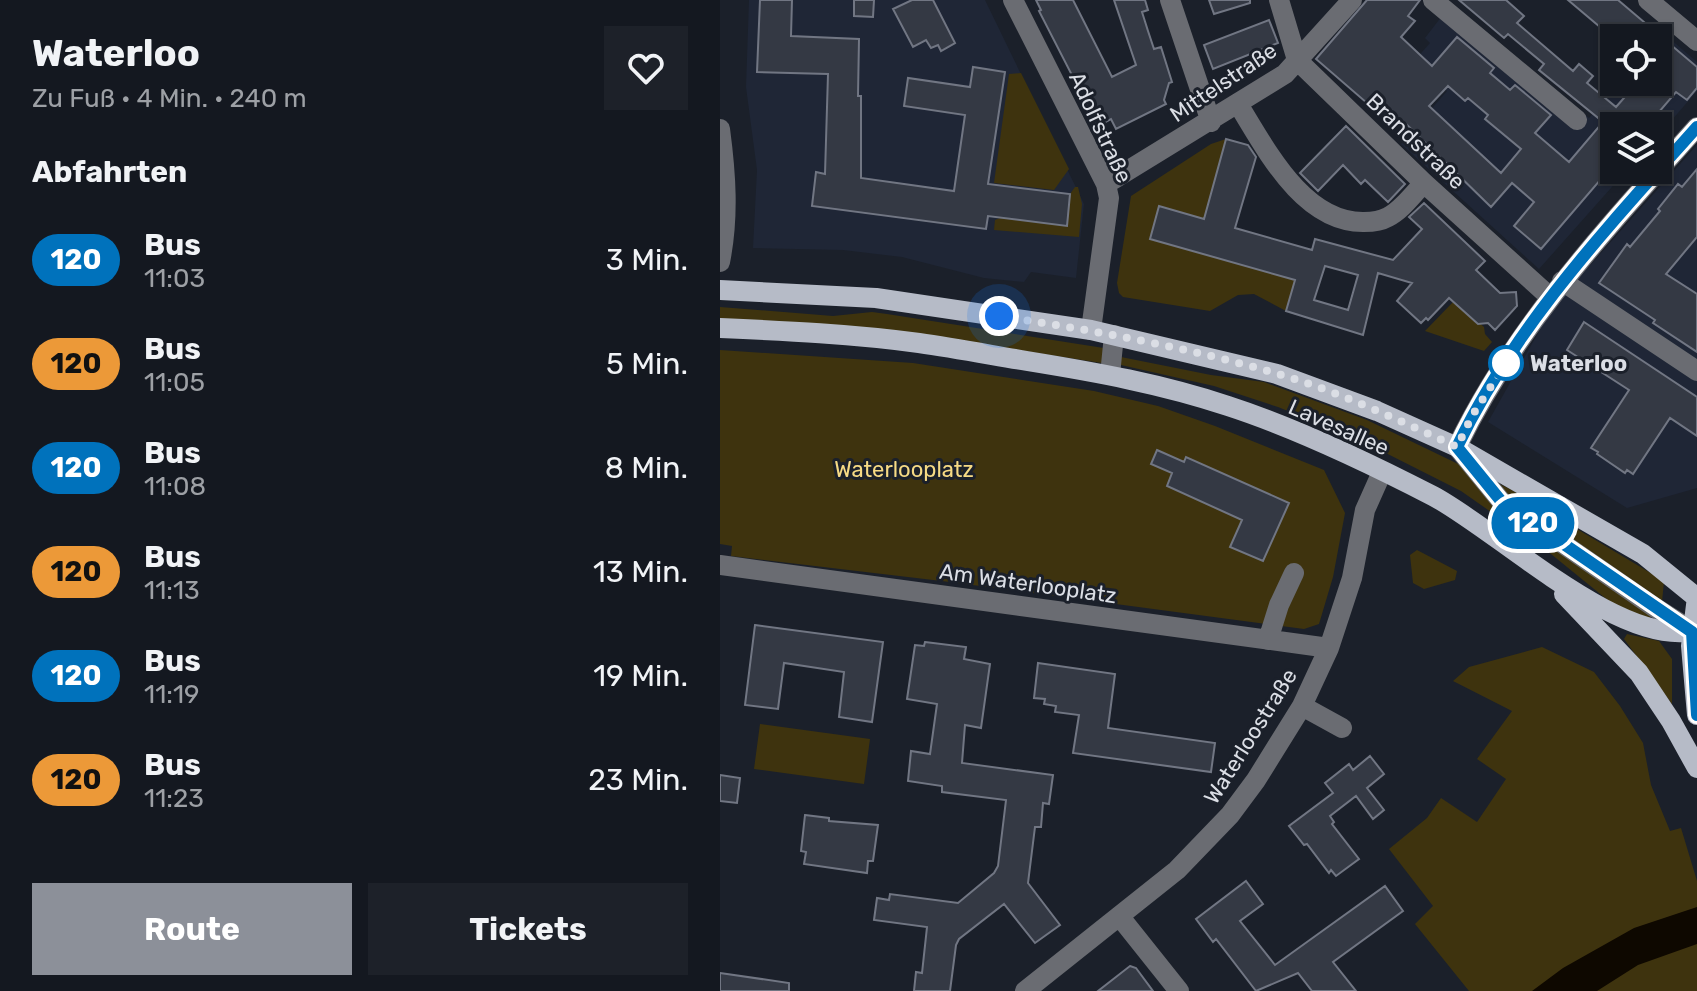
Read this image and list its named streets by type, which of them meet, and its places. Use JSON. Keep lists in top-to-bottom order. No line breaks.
{"streets":{"main road":["Lavesallee"],"street":["Mittelstraße","Adolfstraße","Brandstraße","Am Waterlooplatz","Waterloostraße"]},"crossings":[["Mittelstraße","Adolfstraße"],["Mittelstraße","Brandstraße"],["Adolfstraße","Lavesallee"],["Lavesallee","Waterloostraße"],["Am Waterlooplatz","Waterloostraße"]],"parks":["Waterlooplatz"],"places":["Waterloo"],"lines":["bus line 120"],"page":{"heading":[["Waterloo","Zu Fuß · 4 Min. · 240 m"],"Abfahrten"],"on_map":"120","list":[{"mark":"120","name":"Bus","note":"11:03","value":"3 Min."},{"mark":"120","name":"Bus","note":"11:05","value":"5 Min."},{"mark":"120","name":"Bus","note":"11:08","value":"8 Min."},{"mark":"120","name":"Bus","note":"11:13","value":"13 Min."},{"mark":"120","name":"Bus","note":"11:19","value":"19 Min."},{"mark":"120","name":"Bus","note":"11:23","value":"23 Min."}],"buttons":["Route","Tickets"]}}
